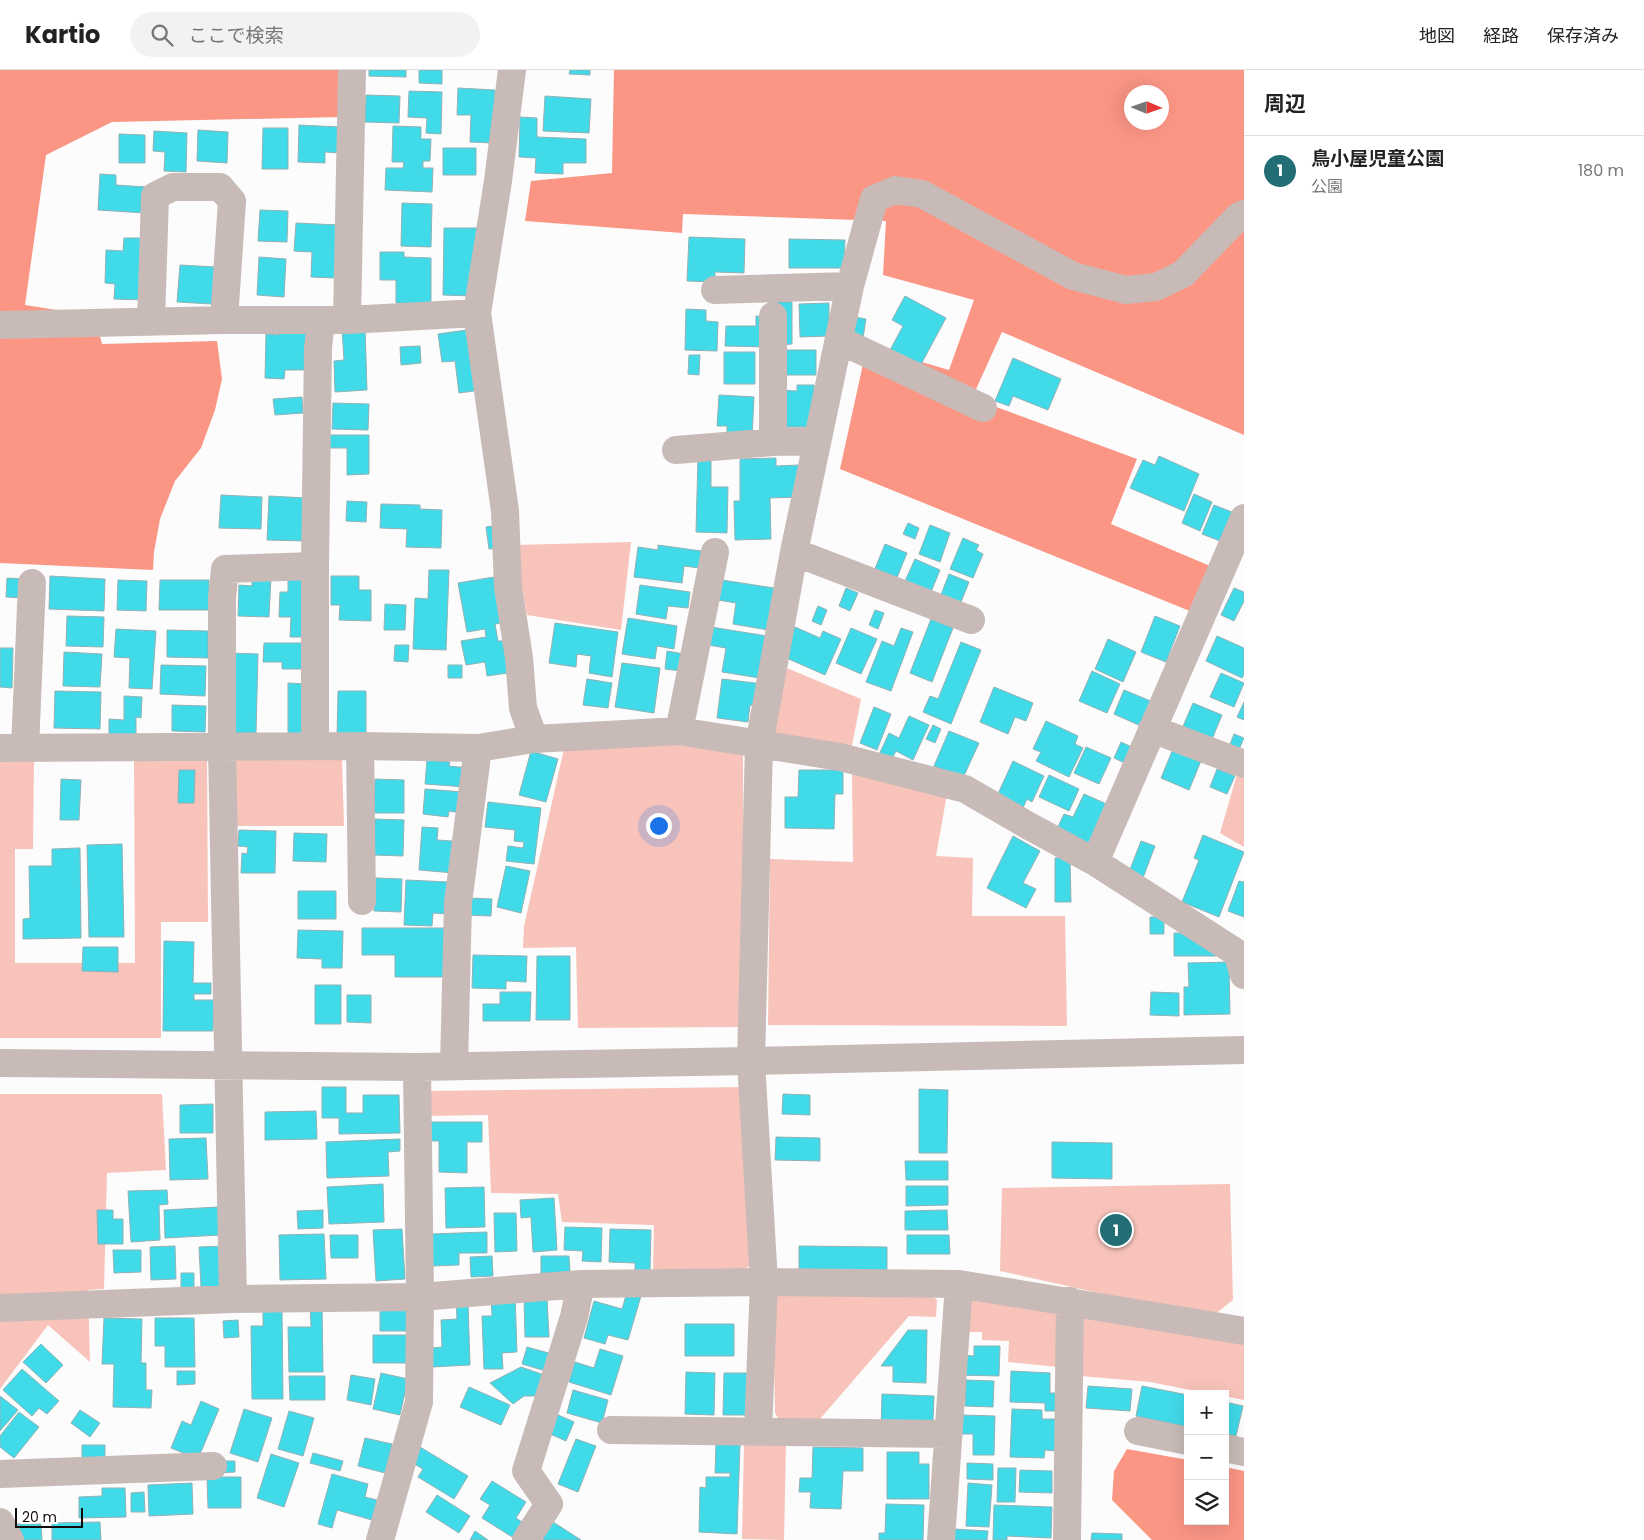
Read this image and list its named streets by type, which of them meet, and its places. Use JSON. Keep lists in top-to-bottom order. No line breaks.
{"scale_bar":"20 m","north":"right","page":{"header":"Kartio","search":"ここで検索","nav":["地図","経路","保存済み"],"heading":"周辺","list":[{"mark":"1","name":"鳥小屋児童公園","note":"公園","value":"180 m"}],"pins":"1","map_buttons":["+","−"],"scale":"20 m"}}
